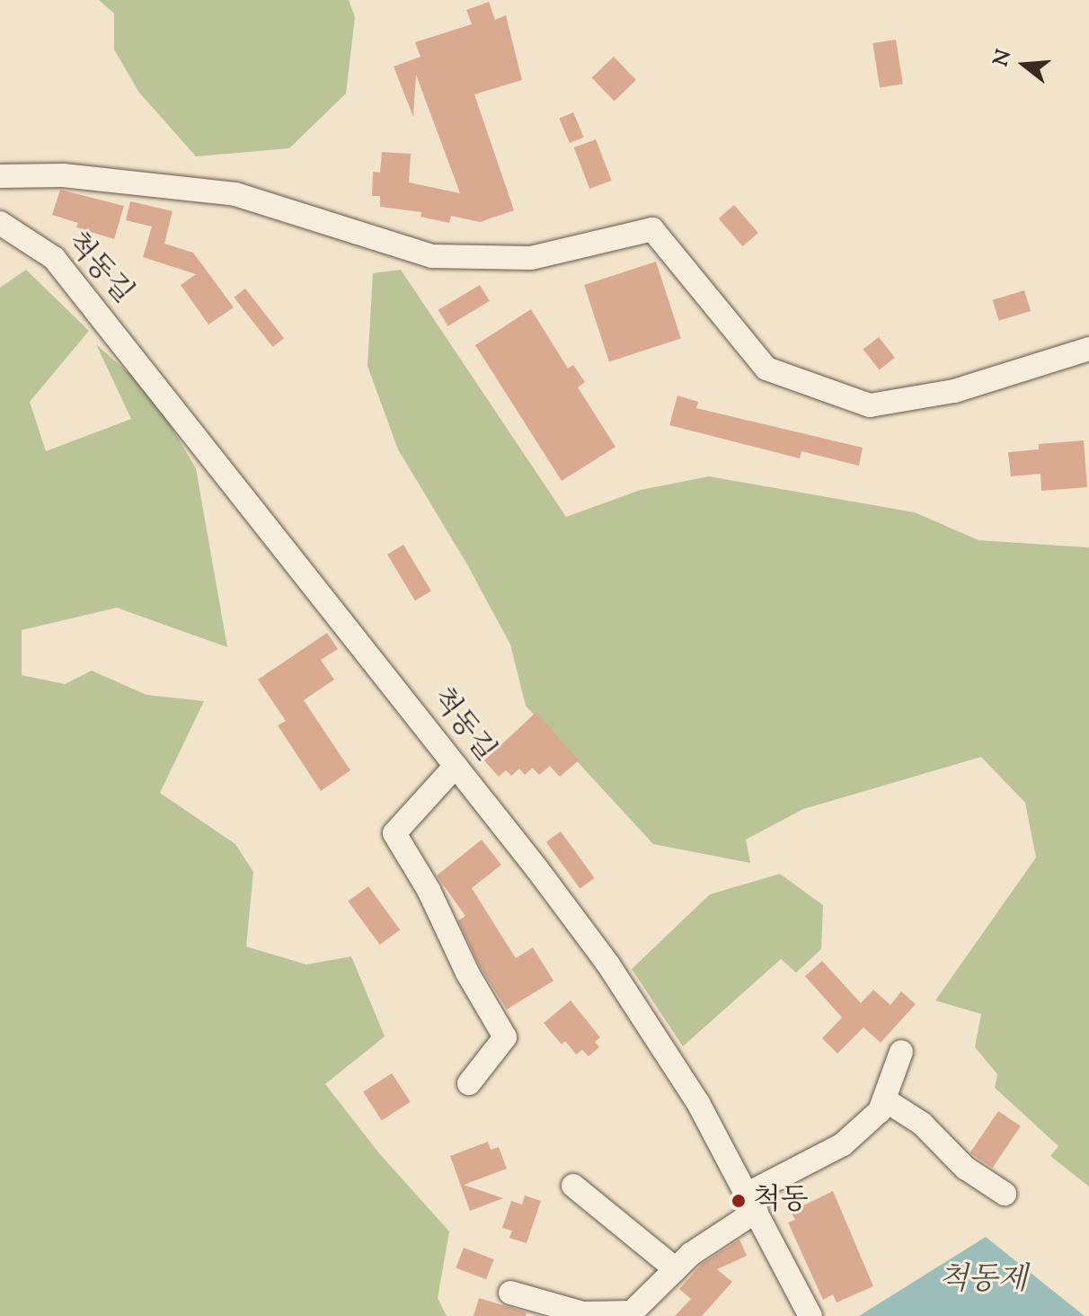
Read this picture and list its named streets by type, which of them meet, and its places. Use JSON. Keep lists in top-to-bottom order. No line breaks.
{"streets":{"street":["척동길"]},"water":["척동제"],"places":["척동"],"north":"left"}
